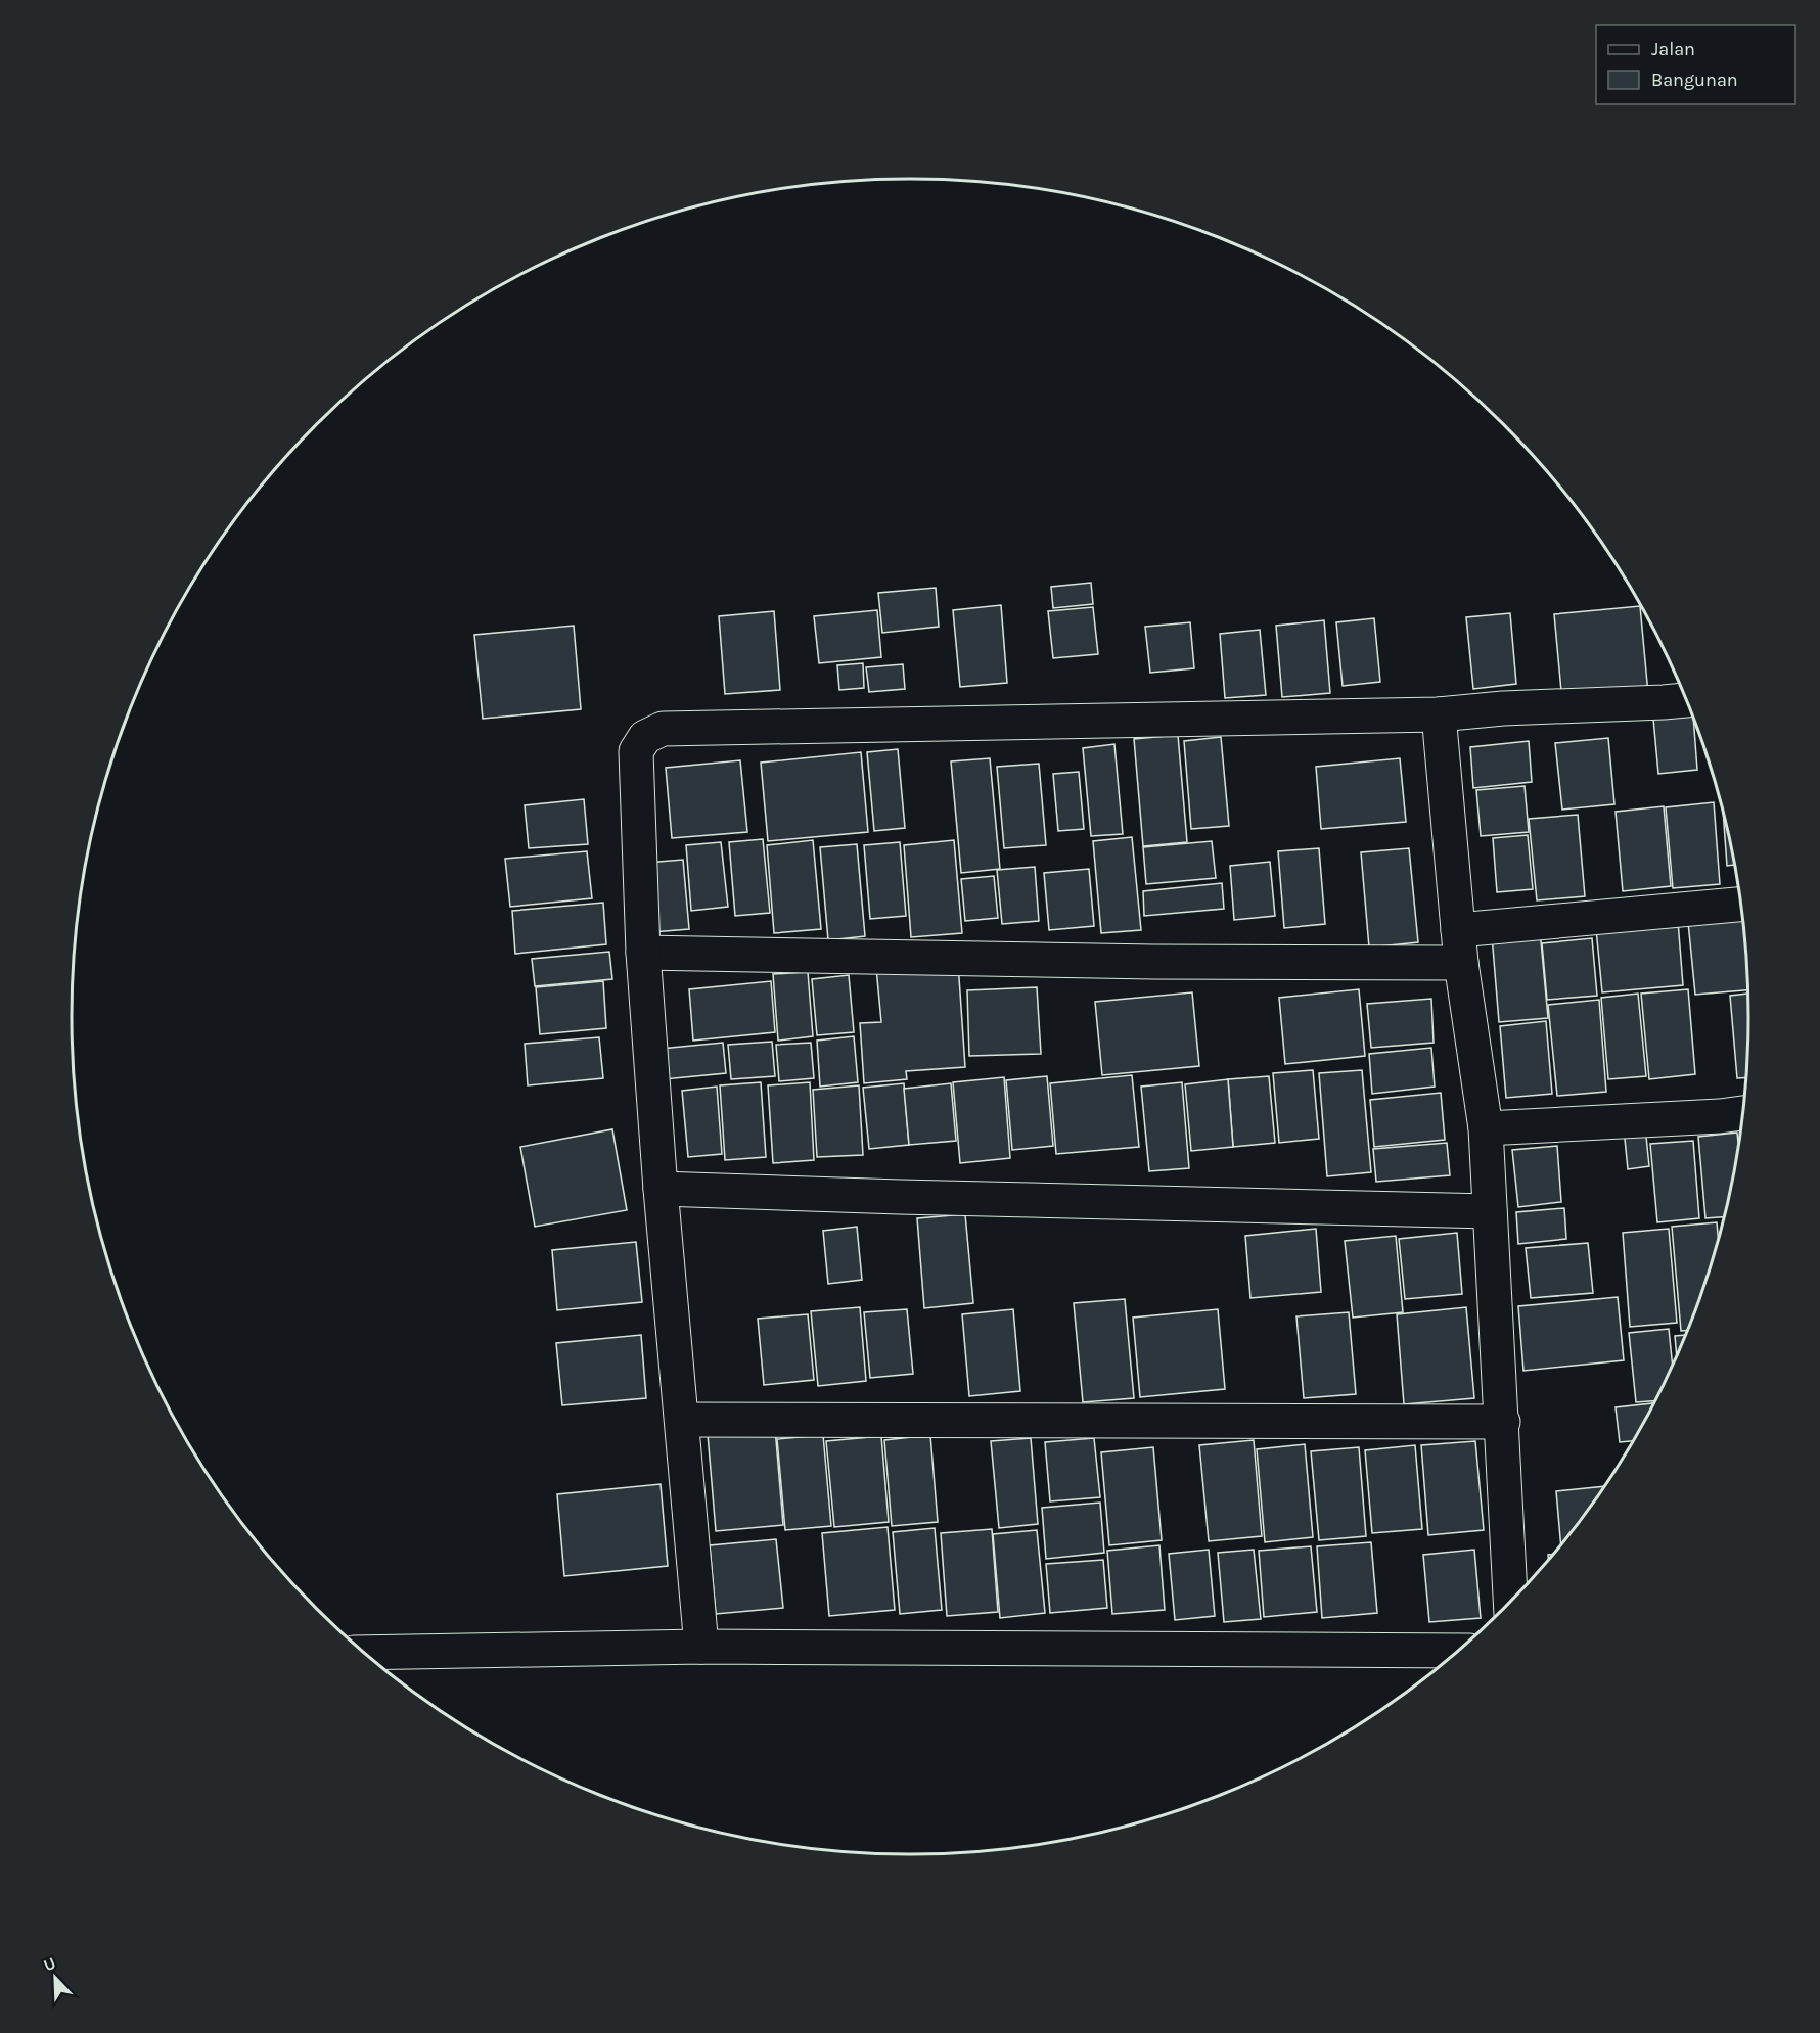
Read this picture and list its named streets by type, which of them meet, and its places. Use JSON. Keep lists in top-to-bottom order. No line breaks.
{"legend":["Jalan","Bangunan"],"north":"top left"}
